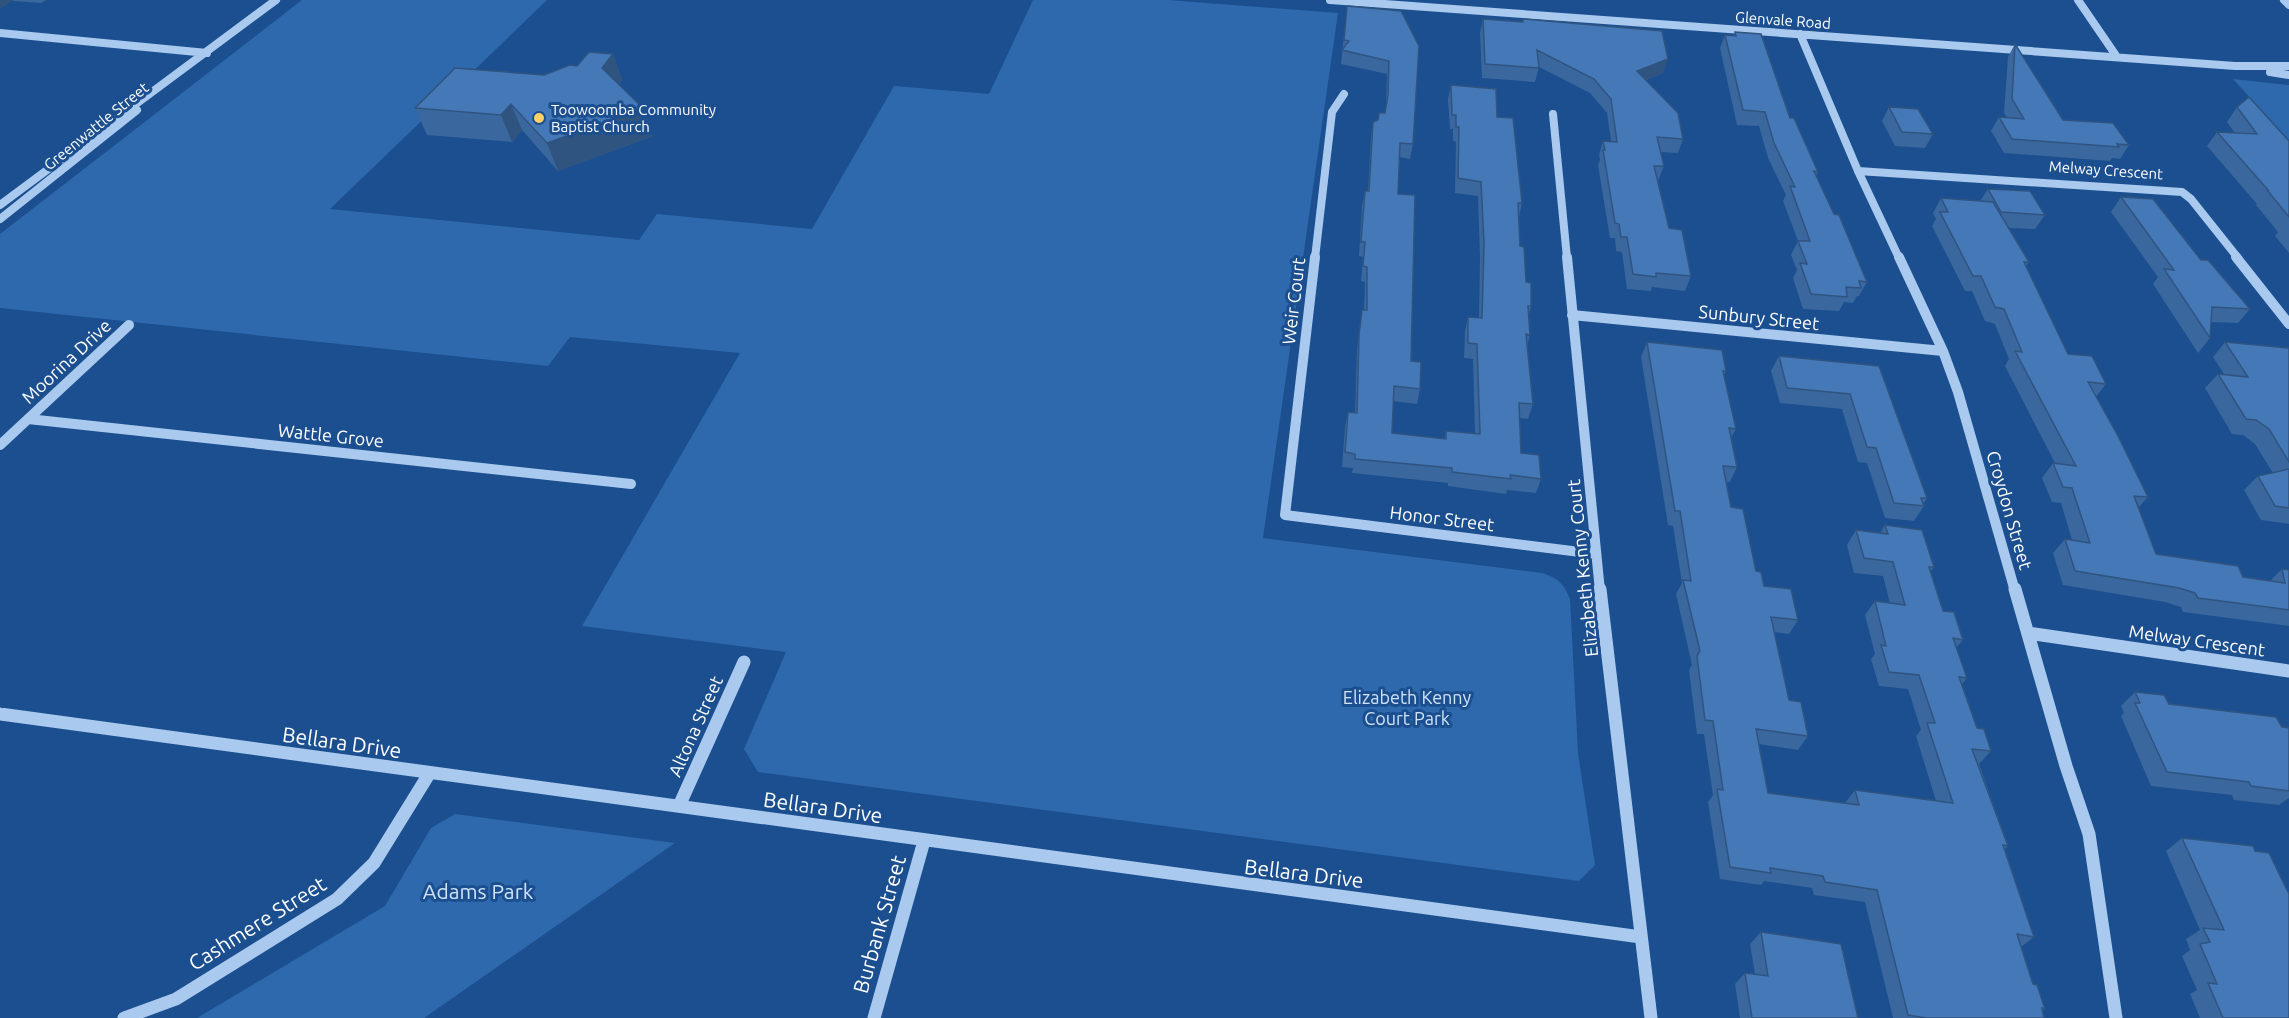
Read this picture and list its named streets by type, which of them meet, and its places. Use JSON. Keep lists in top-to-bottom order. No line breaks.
{"streets":{"street":["Glenvale Road","Greenwattle Street","Melway Crescent","Weir Court","Sunbury Street","Moorina Drive","Wattle Grove","Croydon Street","Honor Street","Elizabeth Kenny Court","Altona Street","Bellara Drive","Cashmere Street","Burbank Street"]},"crossings":[["Glenvale Road","Croydon Street"],["Melway Crescent","Croydon Street"],["Weir Court","Honor Street"],["Sunbury Street","Croydon Street"],["Sunbury Street","Elizabeth Kenny Court"],["Moorina Drive","Wattle Grove"],["Honor Street","Elizabeth Kenny Court"],["Elizabeth Kenny Court","Bellara Drive"],["Altona Street","Bellara Drive"],["Bellara Drive","Cashmere Street"],["Bellara Drive","Burbank Street"]],"parks":["Elizabeth Kenny Court Park","Adams Park"],"places":["Toowoomba Community Baptist Church"]}
